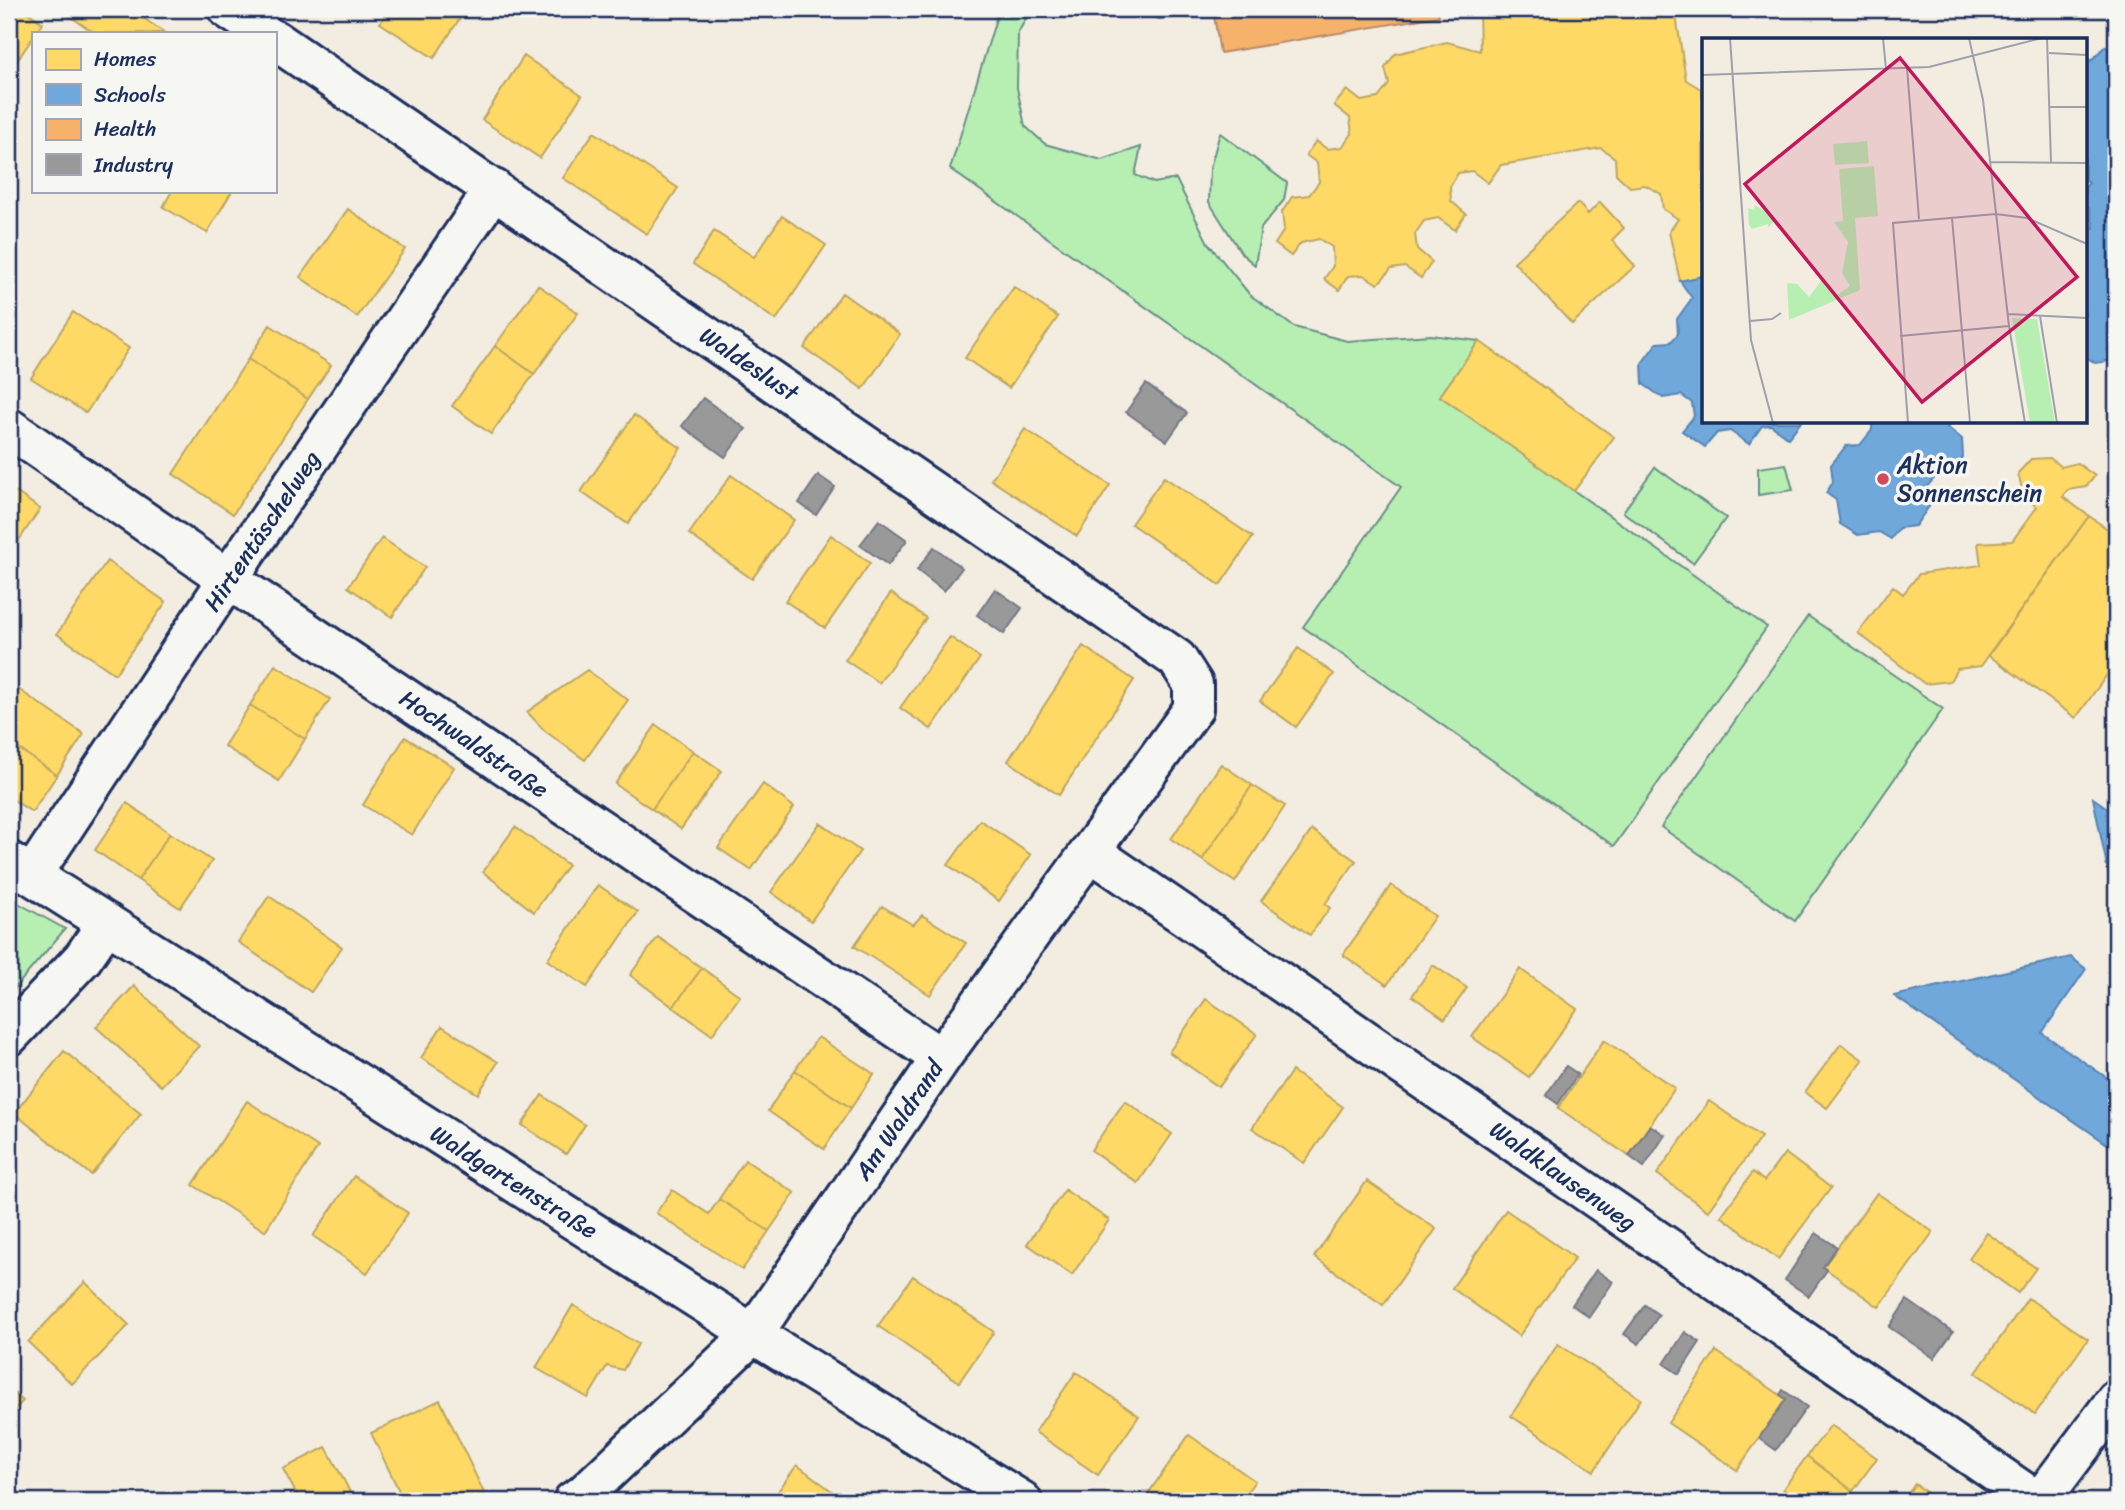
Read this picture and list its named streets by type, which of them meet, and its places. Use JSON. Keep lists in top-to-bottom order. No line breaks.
{"streets":{"street":["Waldeslust","Hirtentäschelweg","Hochwaldstraße","Am Waldrand","Waldklausenweg","Waldgartenstraße"]},"crossings":[["Waldeslust","Hirtentäschelweg"],["Waldeslust","Am Waldrand"],["Hirtentäschelweg","Hochwaldstraße"],["Hirtentäschelweg","Waldgartenstraße"],["Hochwaldstraße","Am Waldrand"],["Am Waldrand","Waldklausenweg"],["Am Waldrand","Waldgartenstraße"]],"places":["Aktion Sonnenschein"],"legend":["Homes","Schools","Health","Industry"]}
